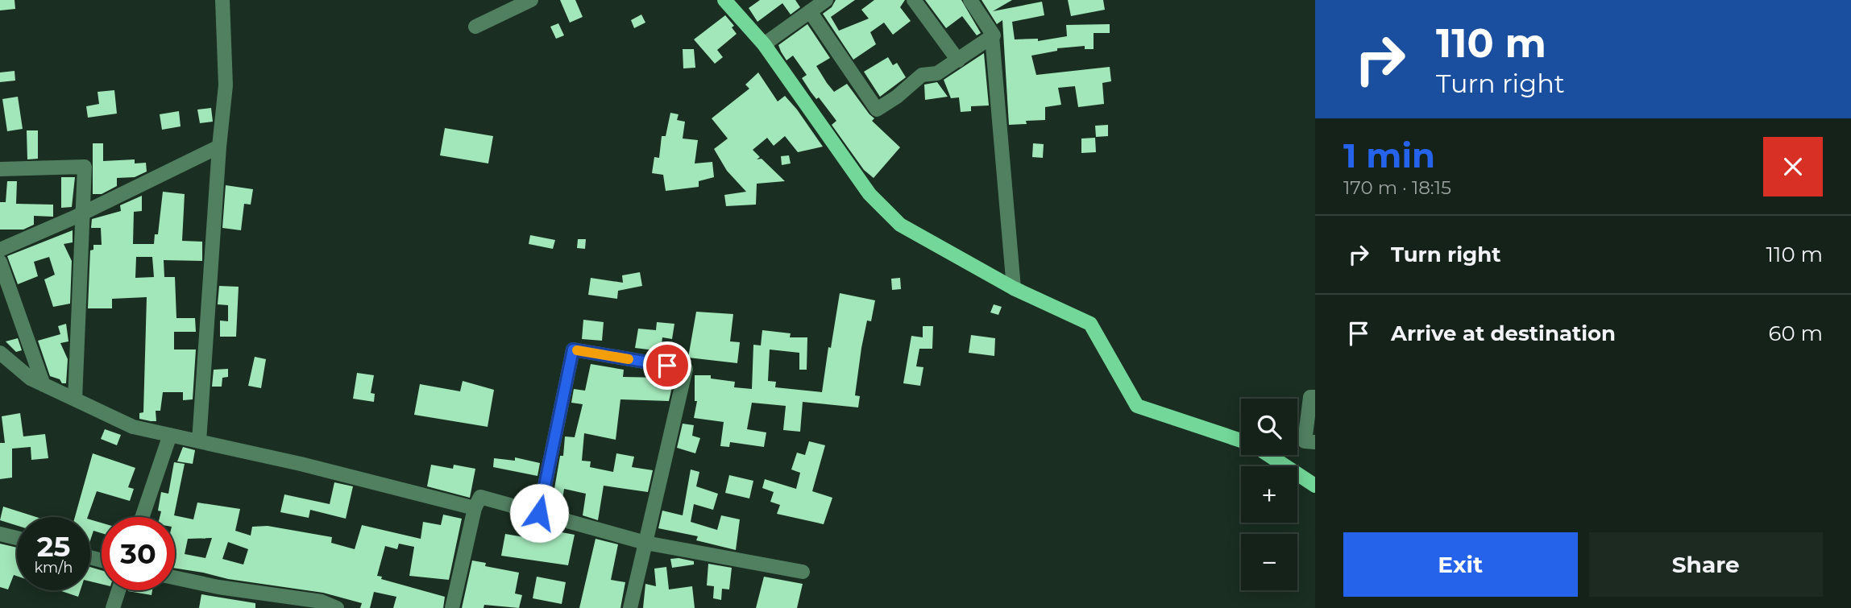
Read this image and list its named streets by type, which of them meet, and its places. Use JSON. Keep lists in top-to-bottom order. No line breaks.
{"page":{"turn":["110 m","Turn right"],"heading":["1 min","170 m · 18:15"],"list":[{"name":"Turn right","value":"110 m"},{"name":"Arrive at destination","value":"60 m"}],"map_buttons":["+","−"],"speed":"25 km/h","limit":"30","buttons":["Exit","Share"]}}
